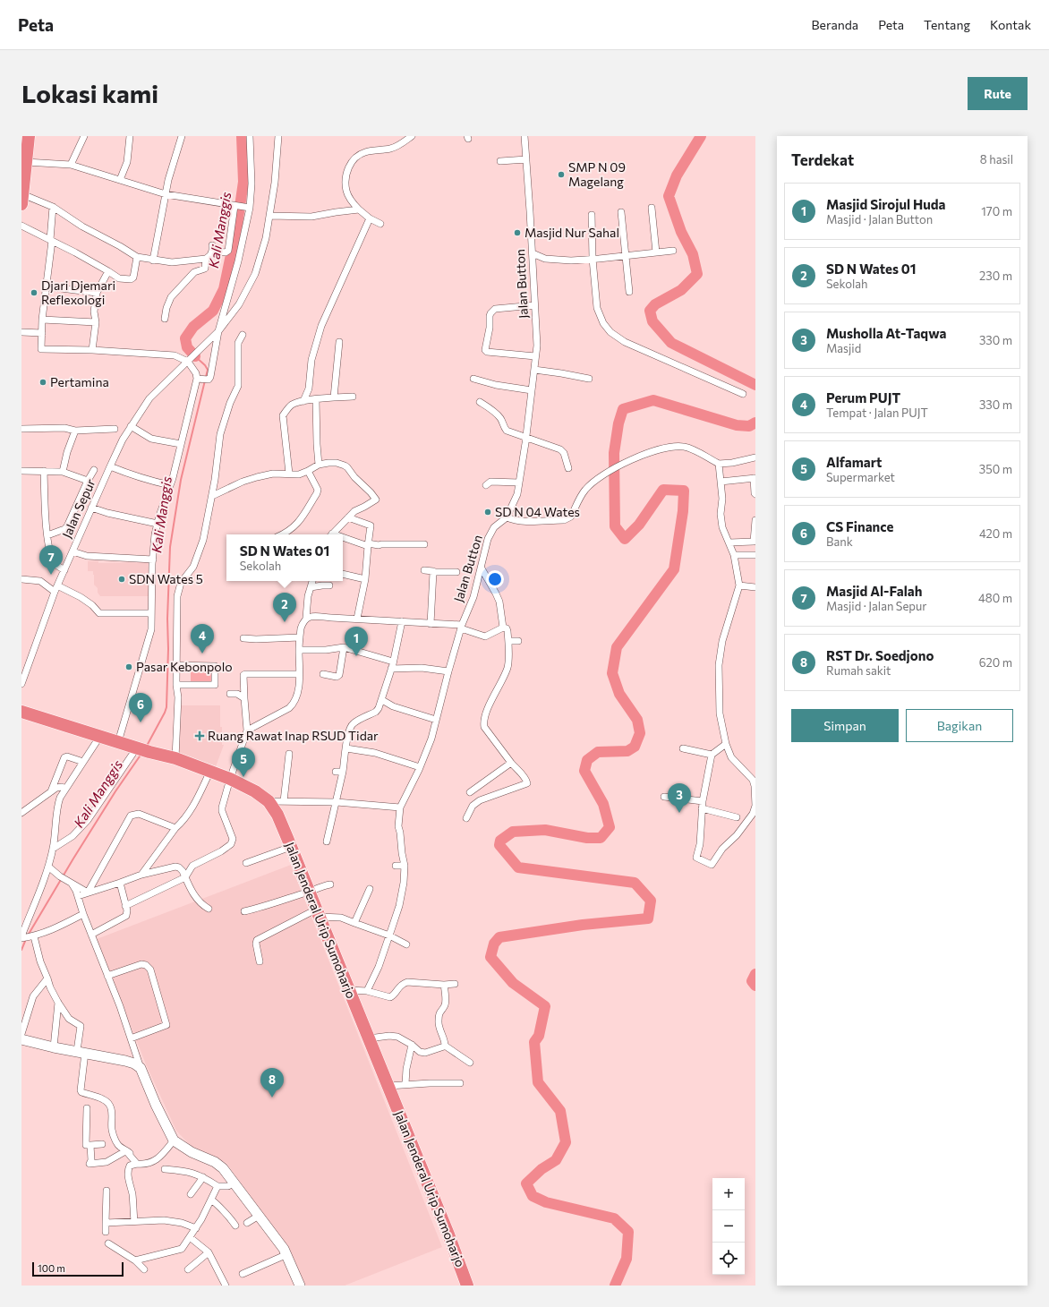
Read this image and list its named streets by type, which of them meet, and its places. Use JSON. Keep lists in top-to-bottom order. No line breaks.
{"streets":{"highway":["Jalan Jenderal Urip Sumoharjo"],"street":["Jalan Button","Jalan Sepur"]},"water":["Kali Manggis"],"places":{"other":["SMP N 09 Magelang","Masjid Nur Sahal","Djari Djemari Reflexologi","Pertamina","SD N 04 Wates","SDN Wates 5","Pasar Kebonpolo"],"health":["Ruang Rawat Inap RSUD Tidar"]},"scale_bar":"100 m","page":{"header":"Peta","nav":["Beranda","Peta","Tentang","Kontak"],"buttons":["Rute",["Simpan","Bagikan"]],"title":"Lokasi kami","heading":["Terdekat","8 hasil"],"list":[{"mark":"1","name":"Masjid Sirojul Huda","note":"Masjid · Jalan Button","value":"170 m"},{"mark":"2","name":"SD N Wates 01","note":"Sekolah","value":"230 m"},{"mark":"3","name":"Musholla At-Taqwa","note":"Masjid","value":"330 m"},{"mark":"4","name":"Perum PUJT","note":"Tempat · Jalan PUJT","value":"330 m"},{"mark":"5","name":"Alfamart","note":"Supermarket","value":"350 m"},{"mark":"6","name":"CS Finance","note":"Bank","value":"420 m"},{"mark":"7","name":"Masjid Al-Falah","note":"Masjid · Jalan Sepur","value":"480 m"},{"mark":"8","name":"RST Dr. Soedjono","note":"Rumah sakit","value":"620 m"}],"popup":["SD N Wates 01","Sekolah"],"pins":["7","2","4","1","6","5","3","8"],"map_buttons":["+","−"],"scale":"100 m"}}
